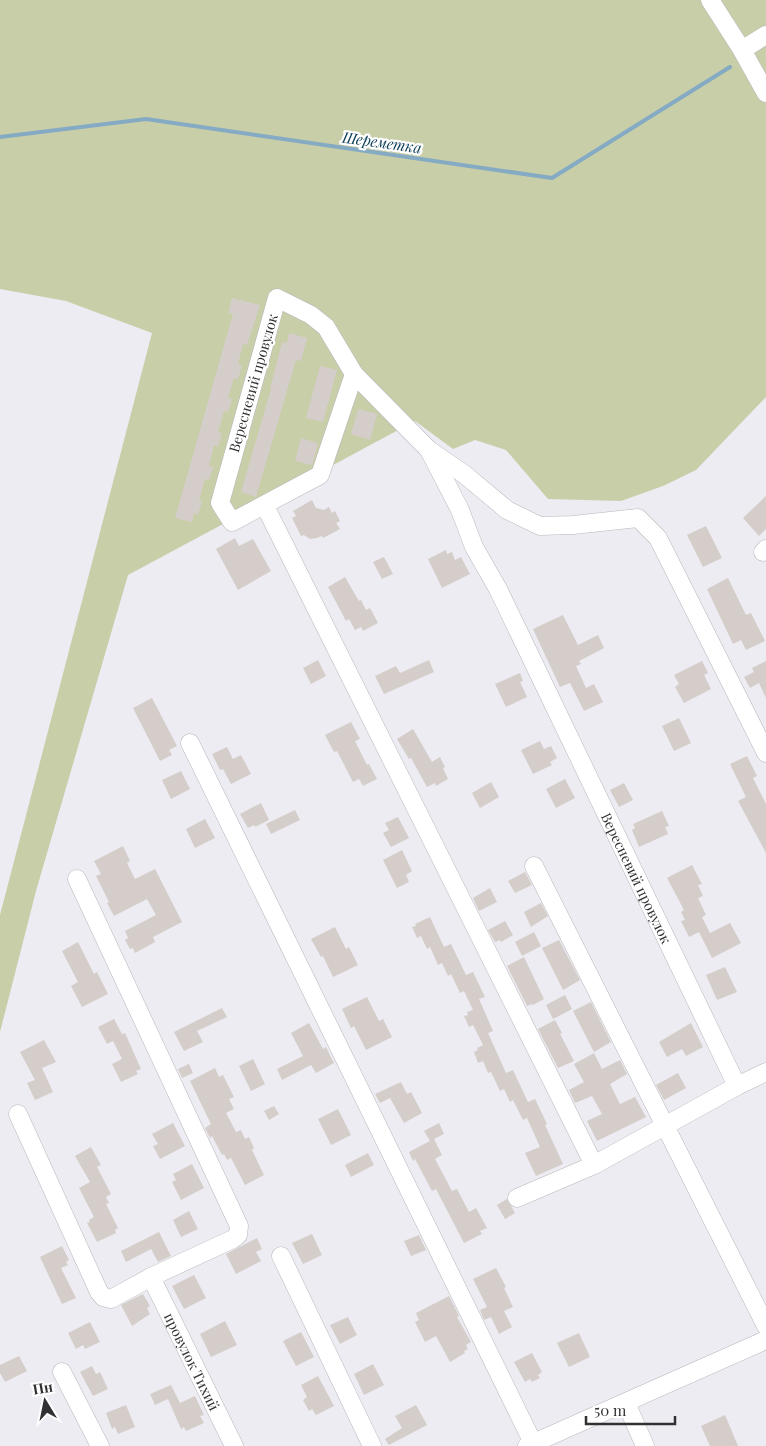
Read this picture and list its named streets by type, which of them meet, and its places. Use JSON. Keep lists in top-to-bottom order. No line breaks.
{"streets":{"street":["Вересневий провулок","провулок Тихий"]},"water":["Шереметка"],"scale_bar":"50 m","north":"top"}
